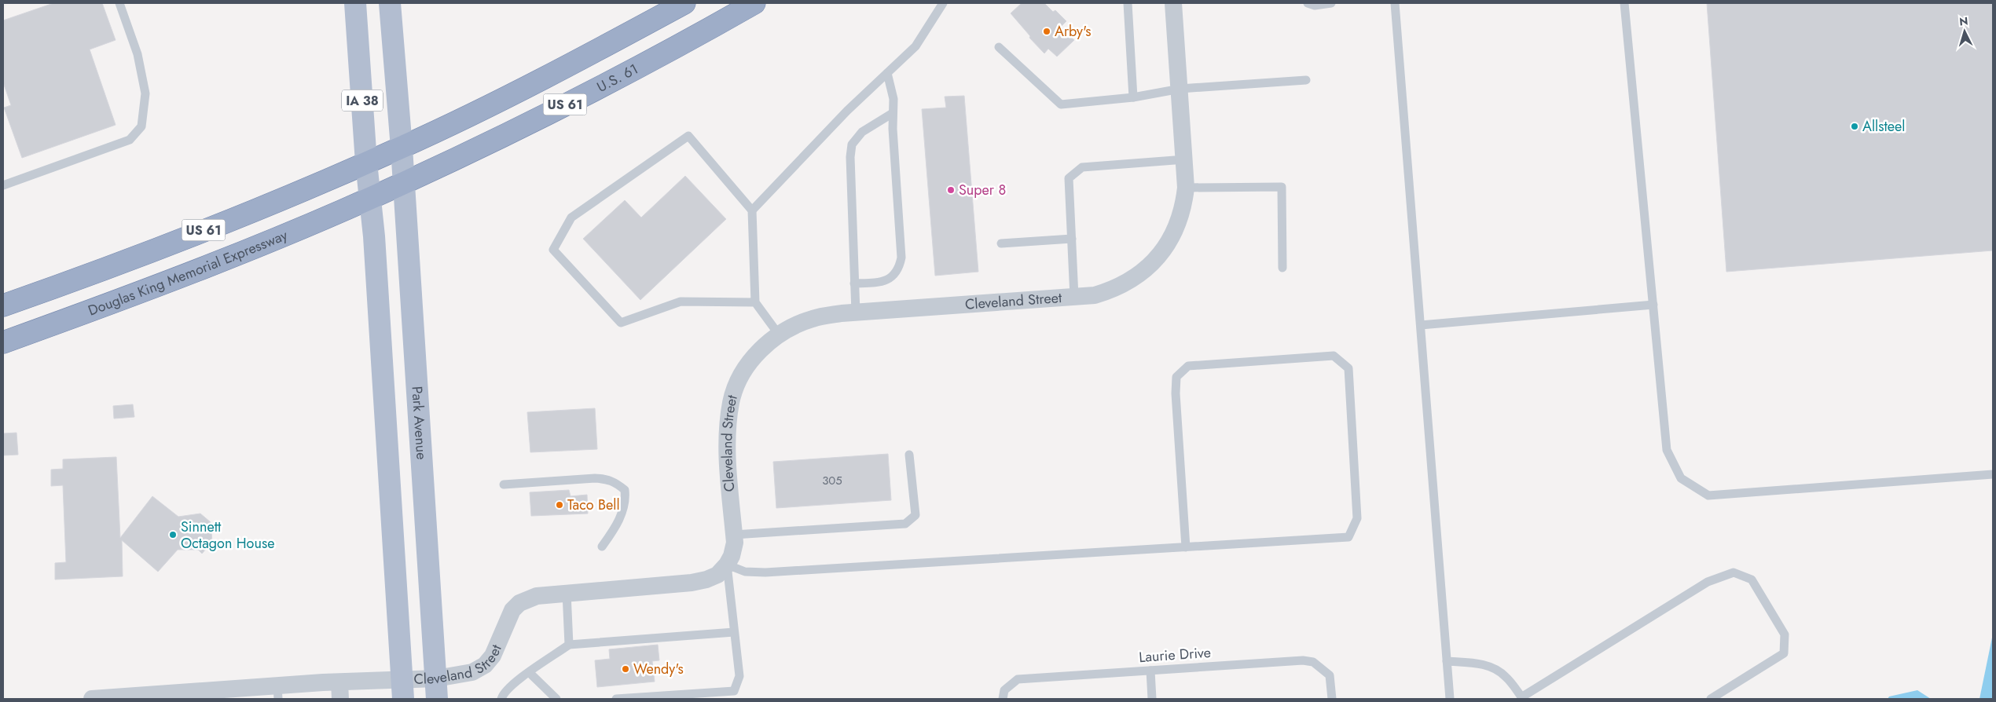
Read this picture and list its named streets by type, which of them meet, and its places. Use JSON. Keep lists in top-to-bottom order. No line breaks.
{"streets":{"highway":["U.S. 61","US 61","Douglas King Memorial Expressway"],"main road":["IA 38","Park Avenue"],"street":["Cleveland Street"],"lane":["Laurie Drive"]},"crossings":[["U.S. 61","IA 38"],["U.S. 61","Douglas King Memorial Expressway"],["U.S. 61","Park Avenue"],["IA 38","US 61"],["IA 38","Douglas King Memorial Expressway"],["IA 38","Park Avenue"],["US 61","Park Avenue"],["Cleveland Street","Park Avenue"]],"places":["Arby's","Allsteel","Super 8","Taco Bell","Sinnett Octagon House","Wendy's"],"house_numbers":["305"],"north":"top"}
